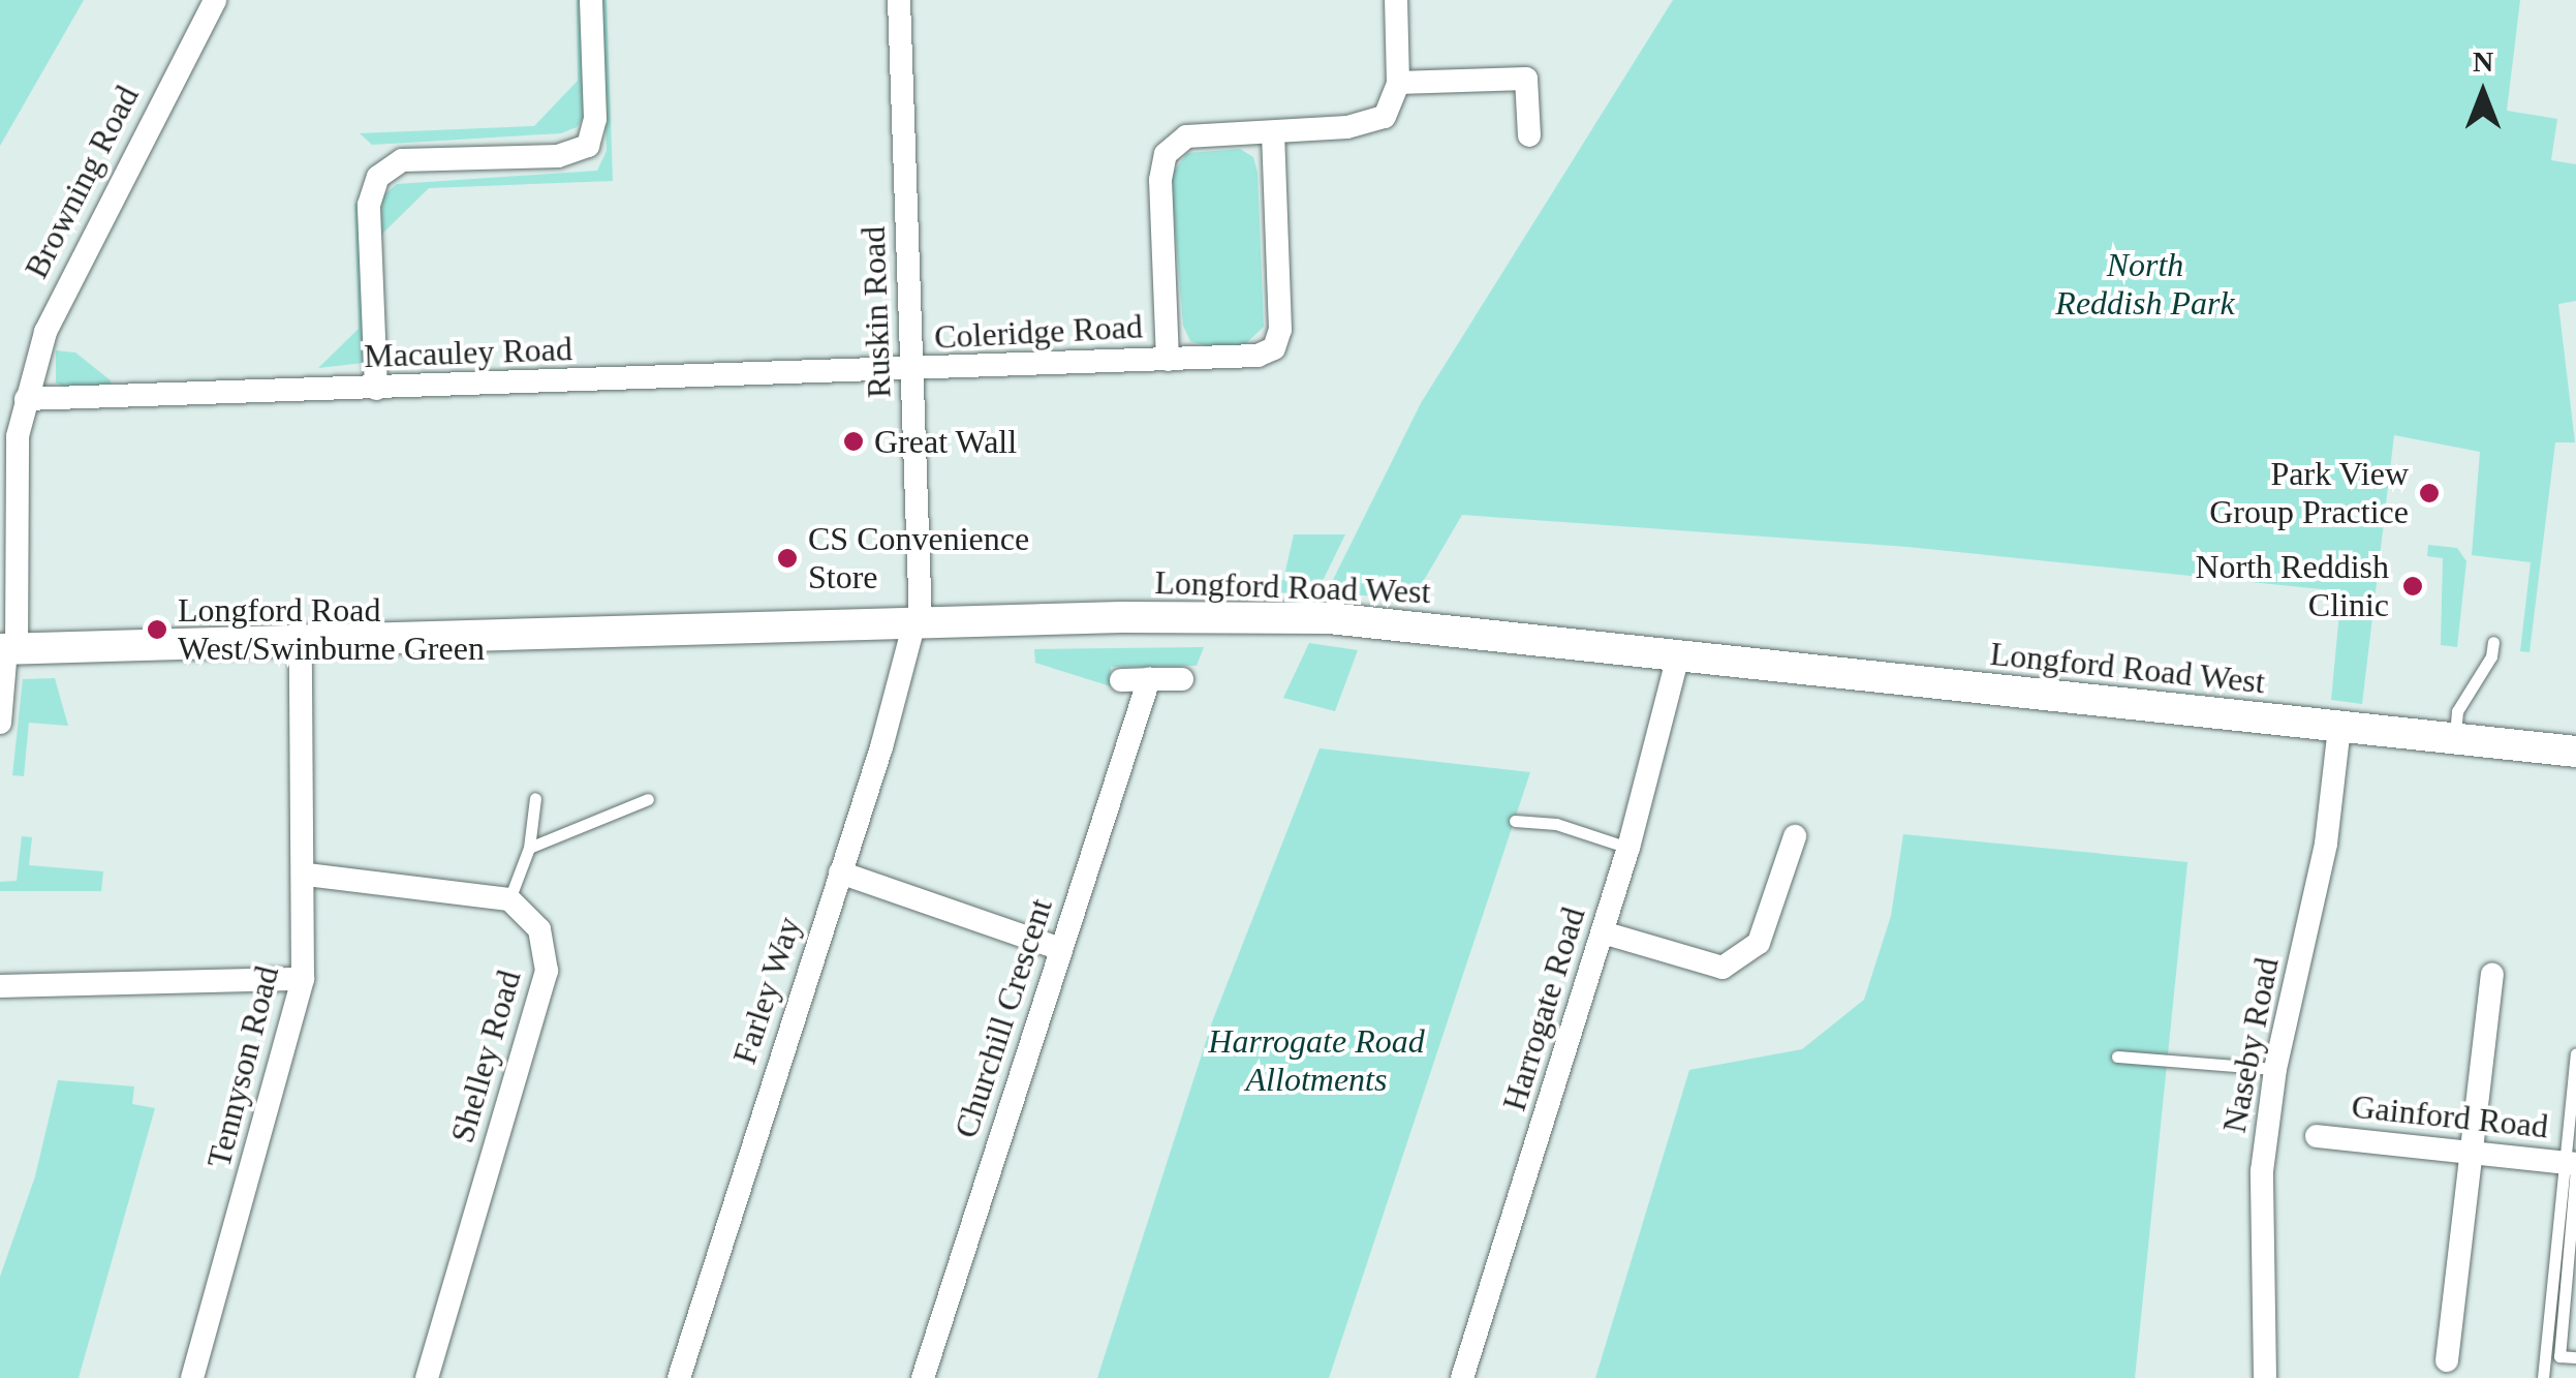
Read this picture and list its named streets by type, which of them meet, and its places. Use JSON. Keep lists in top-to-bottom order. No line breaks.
{"streets":{"street":["Browning Road","Ruskin Road","Coleridge Road","Macauley Road","Longford Road West","Farley Way","Harrogate Road","Churchill Crescent","Naseby Road","Shelley Road","Tennyson Road","Gainford Road"]},"crossings":[["Browning Road","Macauley Road"],["Browning Road","Longford Road West"],["Ruskin Road","Coleridge Road"],["Ruskin Road","Macauley Road"],["Ruskin Road","Longford Road West"],["Ruskin Road","Farley Way"],["Coleridge Road","Macauley Road"],["Longford Road West","Farley Way"],["Longford Road West","Harrogate Road"],["Longford Road West","Naseby Road"],["Longford Road West","Tennyson Road"]],"parks":["North Reddish Park","Harrogate Road Allotments"],"places":["Great Wall","Park View Group Practice","CS Convenience Store","North Reddish Clinic","Longford Road West/Swinburne Green"],"north":"top"}
